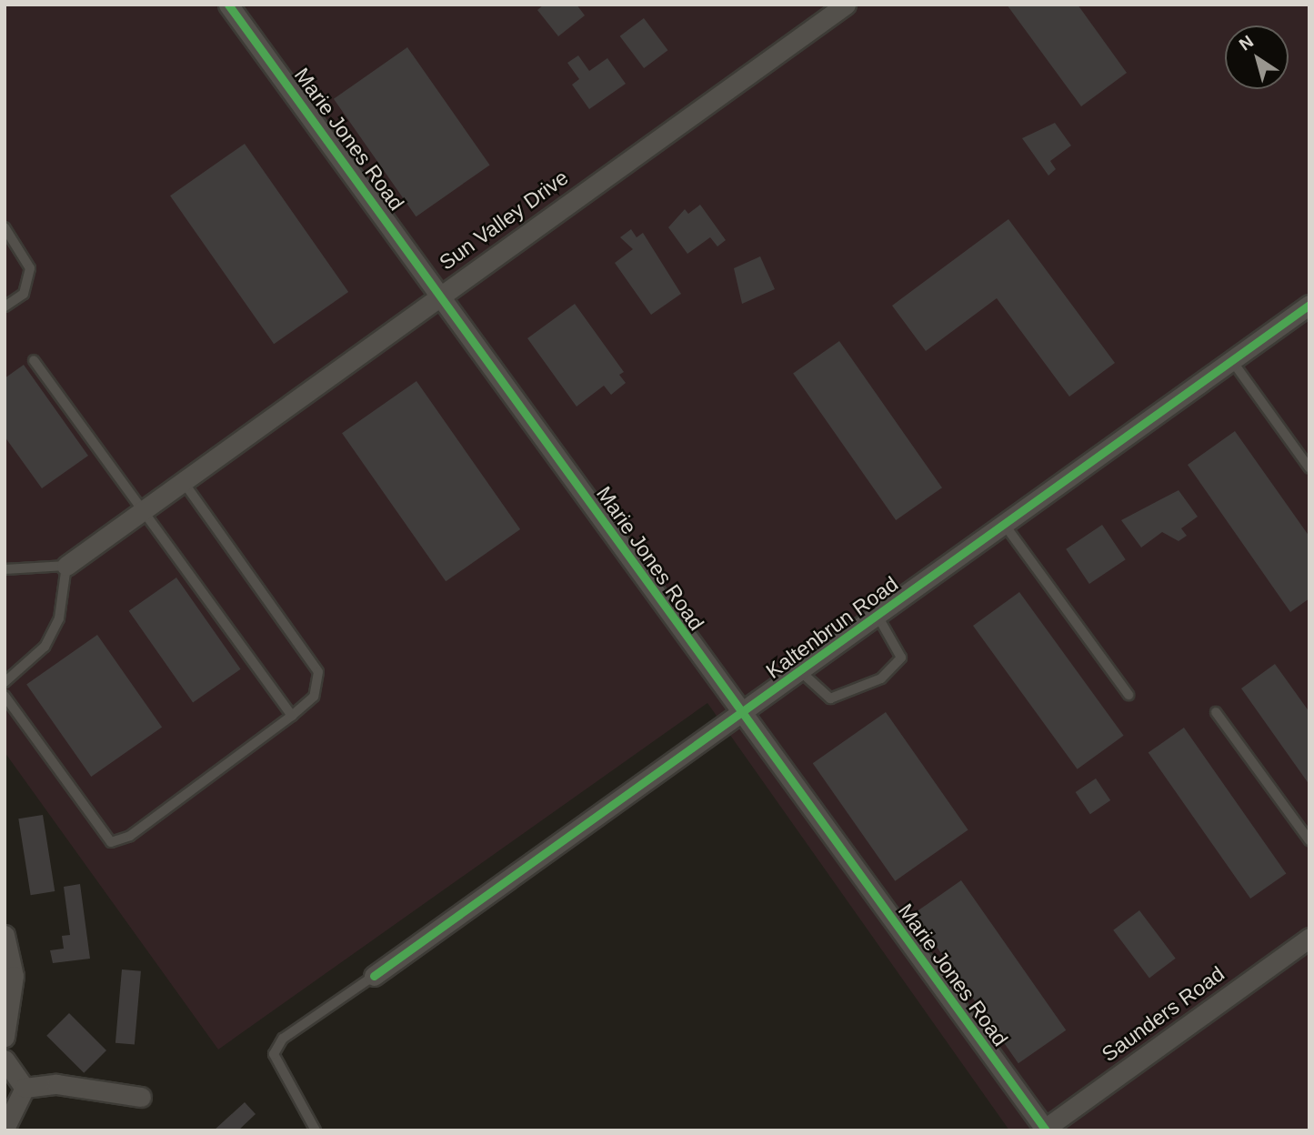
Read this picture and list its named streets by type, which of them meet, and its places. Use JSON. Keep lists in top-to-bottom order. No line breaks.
{"streets":{"street":["Marie Jones Road","Sun Valley Drive","Kaltenbrun Road","Saunders Road"]},"crossings":[["Marie Jones Road","Sun Valley Drive"],["Marie Jones Road","Kaltenbrun Road"],["Marie Jones Road","Saunders Road"]],"north":"top left"}
